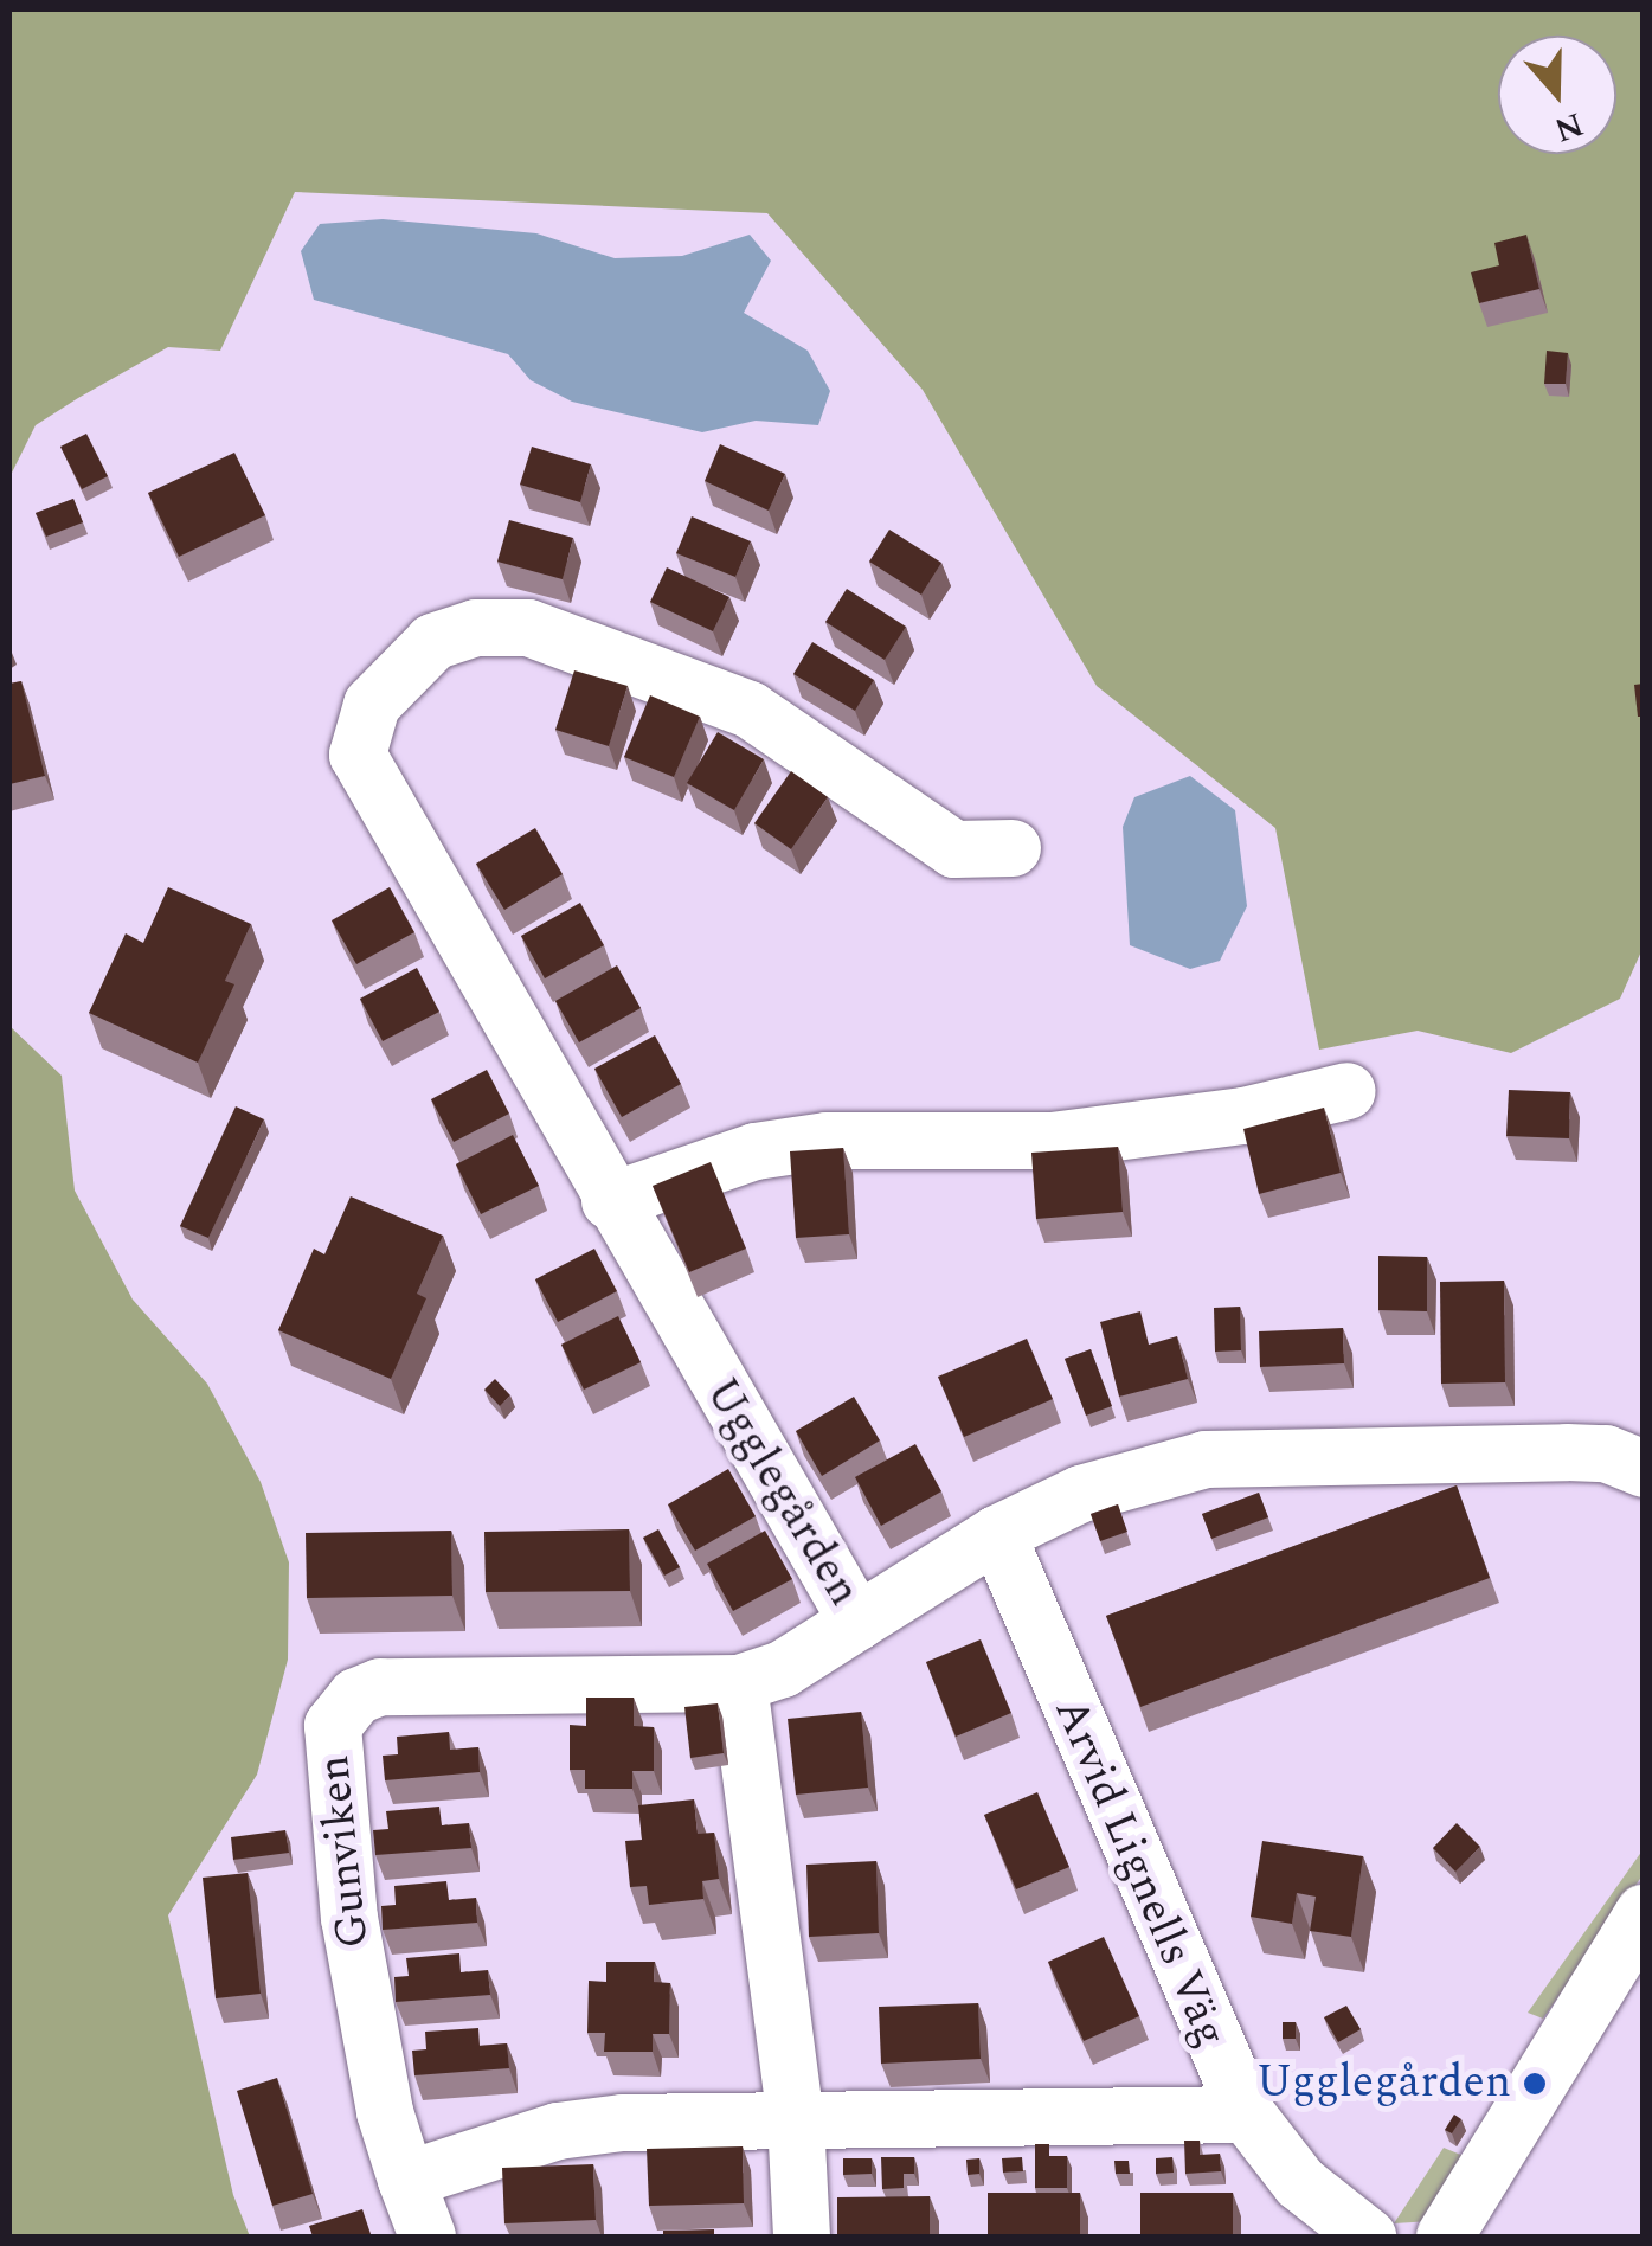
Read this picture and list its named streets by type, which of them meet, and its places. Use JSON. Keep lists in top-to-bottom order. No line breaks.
{"streets":{"street":["Ugglegården","Gunviken","Arvid Lignells Väg"]},"crossings":[["Ugglegården","Gunviken"],["Ugglegården","Arvid Lignells Väg"]],"places":["Ugglegården"],"north":"bottom"}
